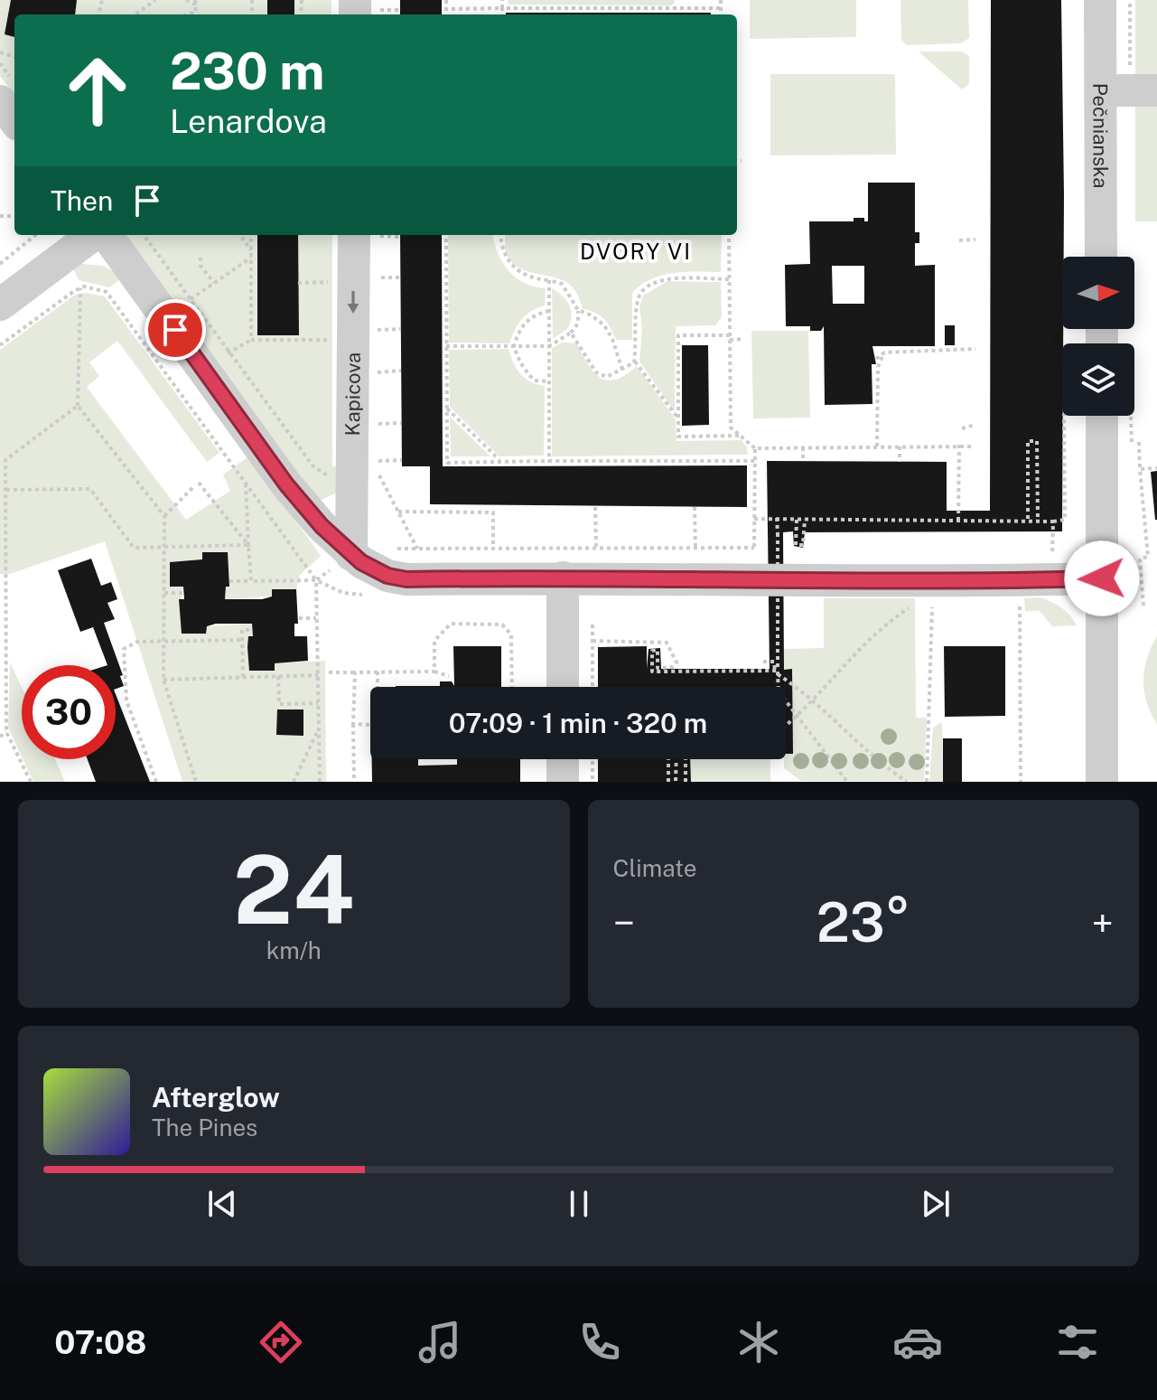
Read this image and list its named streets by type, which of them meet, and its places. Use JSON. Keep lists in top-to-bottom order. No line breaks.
{"streets":{"street":["Pečnianska","Kapicova"]},"one_way":["Kapicova"],"districts":["DVORY VI"],"north":"right","page":{"turn":["230 m","Lenardova"],"then":"Then","limit":"30","trip":"07:09 · 1 min · 320 m","tile":[["24","km/h"],"Climate"],"heat":["−","23°","+"],"song":["Afterglow","The Pines"],"tabs":"07:08"}}
